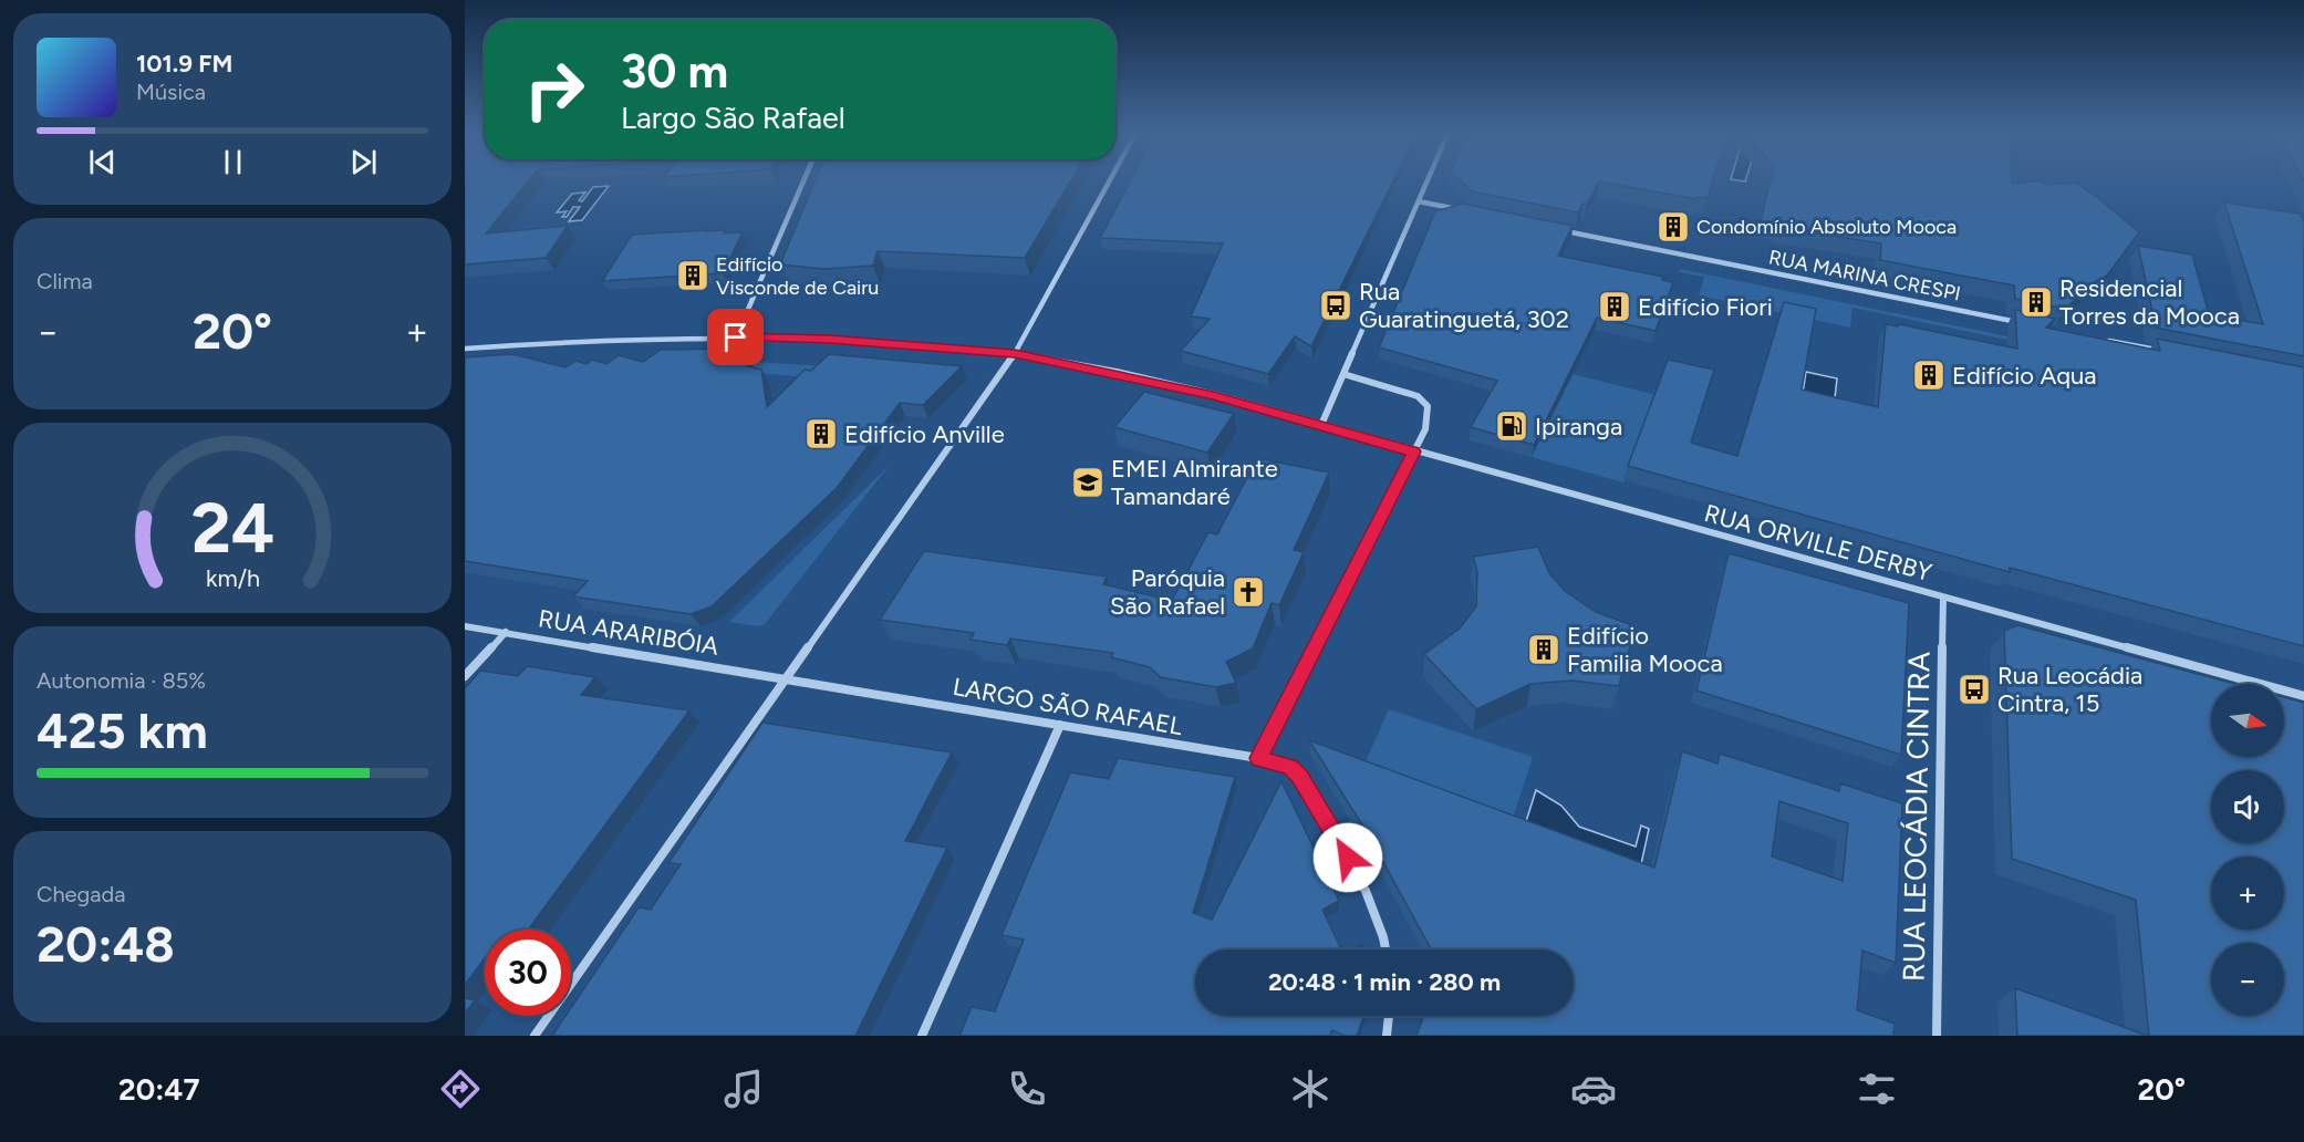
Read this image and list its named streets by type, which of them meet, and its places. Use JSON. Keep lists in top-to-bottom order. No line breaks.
{"streets":{"street":["RUA MARINA CRESPI","RUA ORVILLE DERBY","RUA ARARIBÓIA","LARGO SÃO RAFAEL","RUA LEOCÁDIA CINTRA"]},"crossings":[["RUA ORVILLE DERBY","RUA LEOCÁDIA CINTRA"],["RUA ARARIBÓIA","LARGO SÃO RAFAEL"]],"places":{"building":["Condomínio Absoluto Mooca","Edifício Visconde de Cairu","Residencial Torres da Mooca","Edifício Fiori","Edifício Aqua","Edifício Anville","Edifício Familia Mooca"],"bus stop":["Rua Guaratinguetá, 302","Rua Leocádia Cintra, 15"],"fuel station":["Ipiranga"],"school or university":["EMEI Almirante Tamandaré"],"church":["Paróquia São Rafael"]},"north":"right","page":{"turn":["30 m","Largo São Rafael"],"song":["101.9 FM","Música"],"tile":["Clima",["Autonomia · 85%","425 km"],["Chegada","20:48"]],"heat":["−","20°","+"],"map_buttons":["+","−"],"limit":"30","trip":"20:48 · 1 min · 280 m","tabs":["20:47","20°"],"gauge":["24","km/h"]}}
